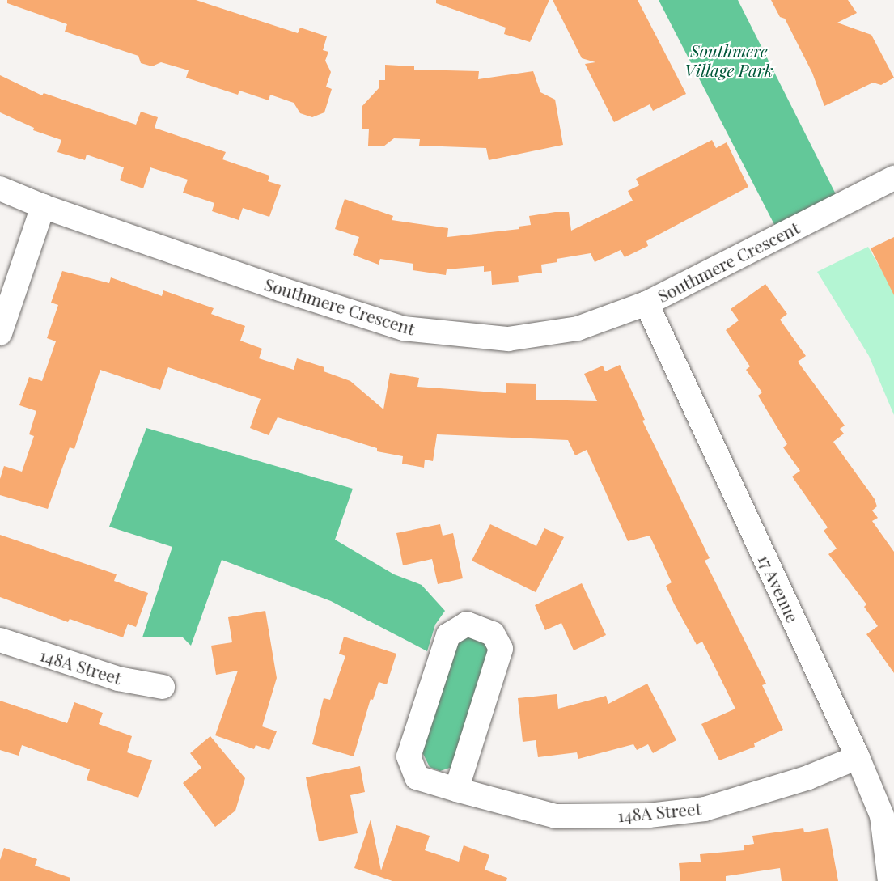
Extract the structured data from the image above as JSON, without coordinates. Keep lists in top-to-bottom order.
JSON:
{
  "streets": {
    "street": ["Southmere Crescent", "17 Avenue", "148A Street"]
  },
  "crossings": [
    ["Southmere Crescent", "17 Avenue"],
    ["17 Avenue", "148A Street"]
  ],
  "parks": ["Southmere Village Park"]
}
